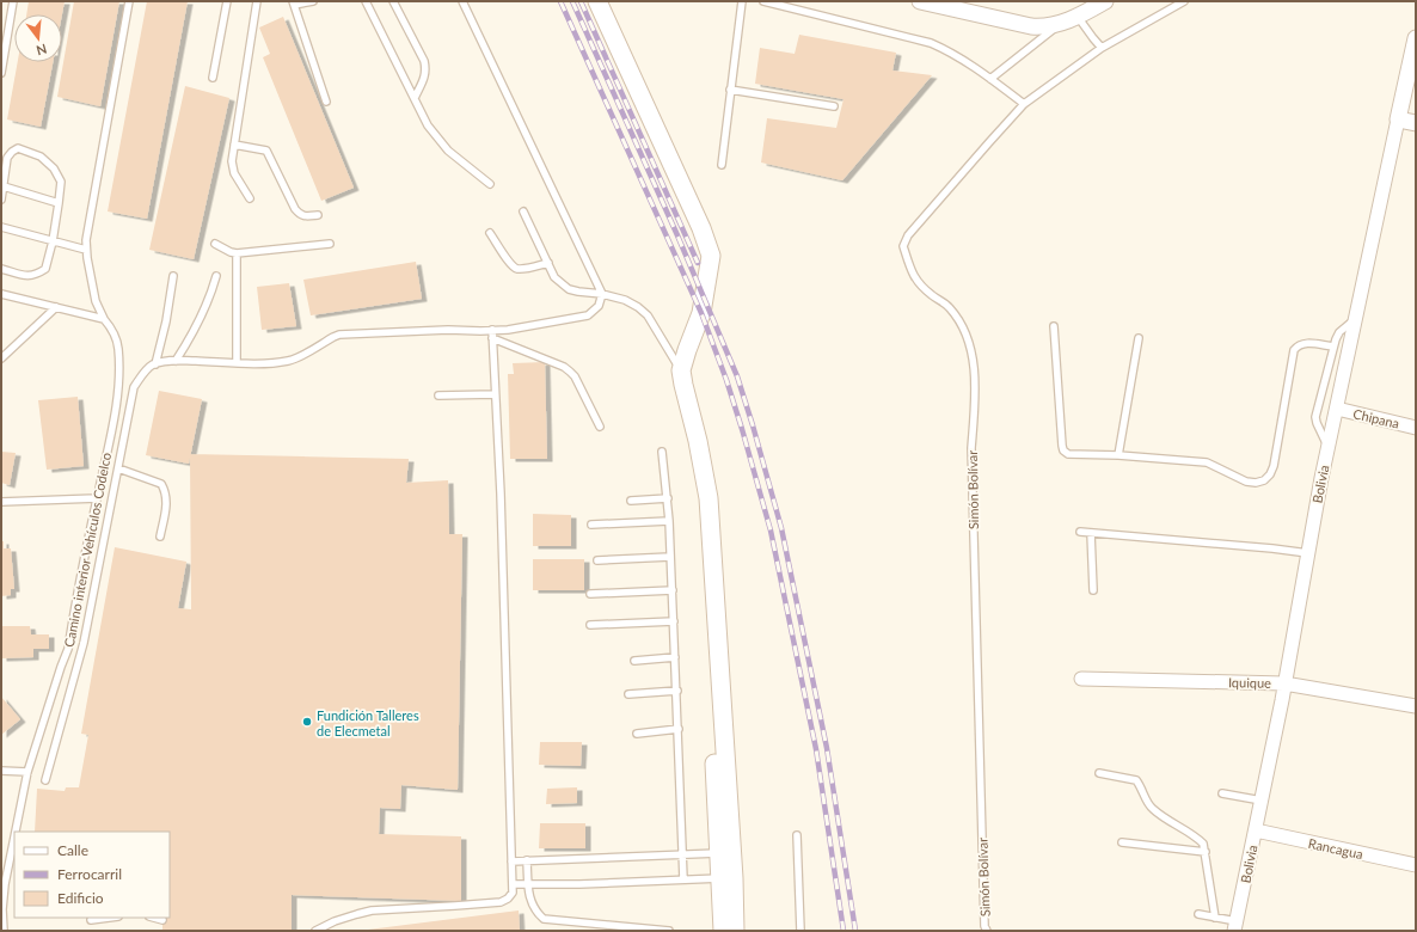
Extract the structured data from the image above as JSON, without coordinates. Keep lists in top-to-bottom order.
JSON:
{
  "streets": {
    "street": [
      "Chipana",
      "Bolivia",
      "Iquique",
      "Rancagua"
    ],
    "lane": ["Simón Bolívar", "Camino interior Vehículos Codelco"]
  },
  "crossings": [
    ["Chipana", "Bolivia"],
    ["Bolivia", "Iquique"],
    ["Bolivia", "Rancagua"]
  ],
  "places": ["Fundición Talleres de Elecmetal"],
  "legend": ["Calle", "Ferrocarril", "Edificio"],
  "north": "bottom"
}
